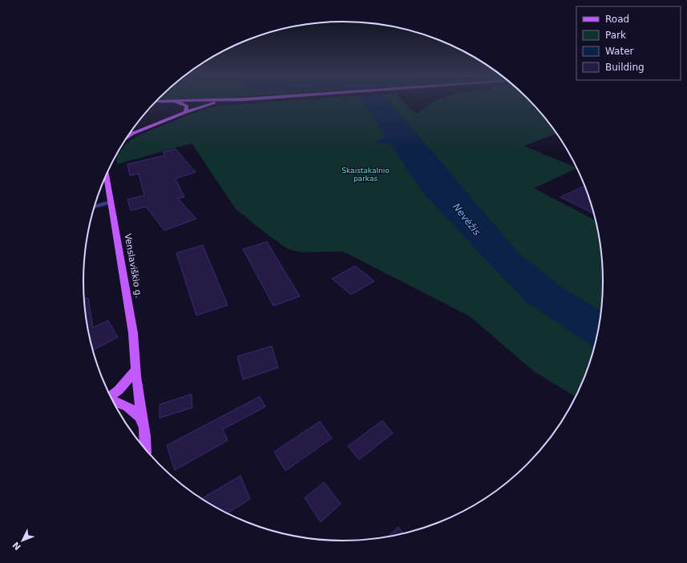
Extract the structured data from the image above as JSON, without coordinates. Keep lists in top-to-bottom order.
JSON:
{
  "streets": {
    "main road": ["Venslaviškio g."]
  },
  "water": ["Nevėžis"],
  "parks": ["Skaistakalnio parkas"],
  "legend": [
    "Road",
    "Park",
    "Water",
    "Building"
  ],
  "north": "bottom left"
}
